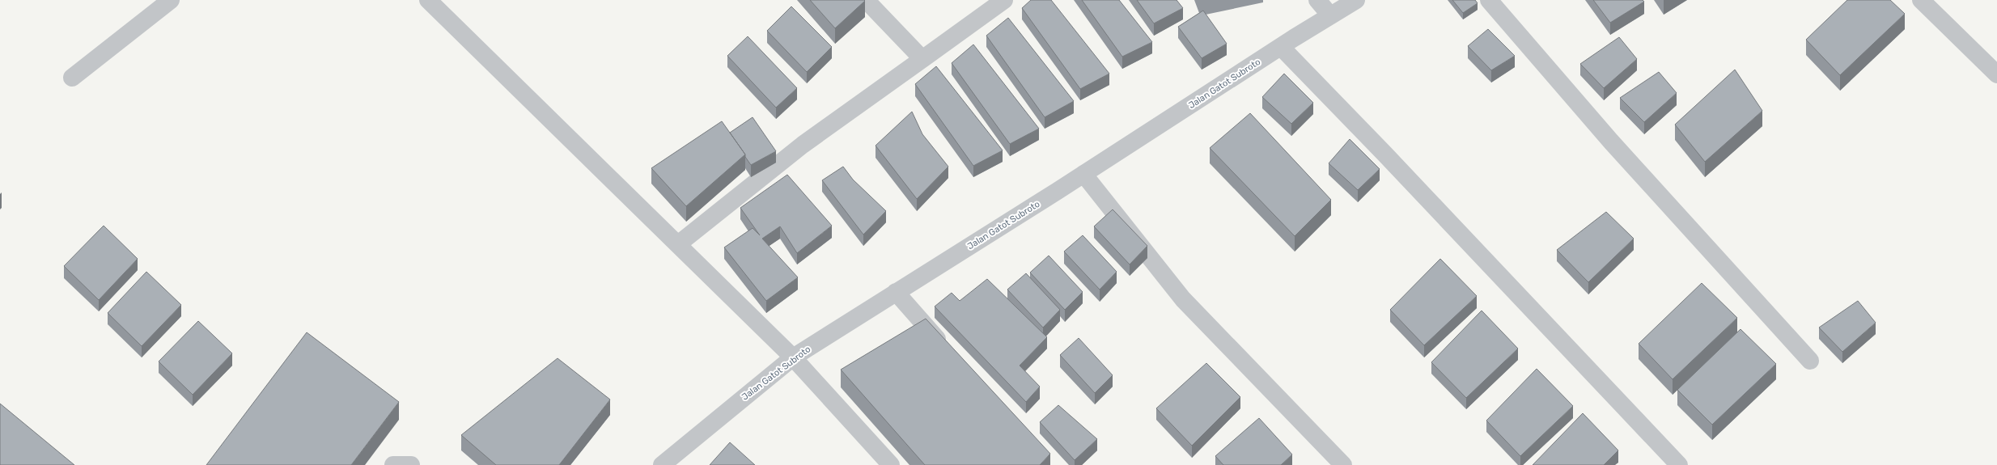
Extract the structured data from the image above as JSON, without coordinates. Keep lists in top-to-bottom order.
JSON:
{
  "streets": {
    "street": ["Jalan Gatot Subroto"]
  }
}
